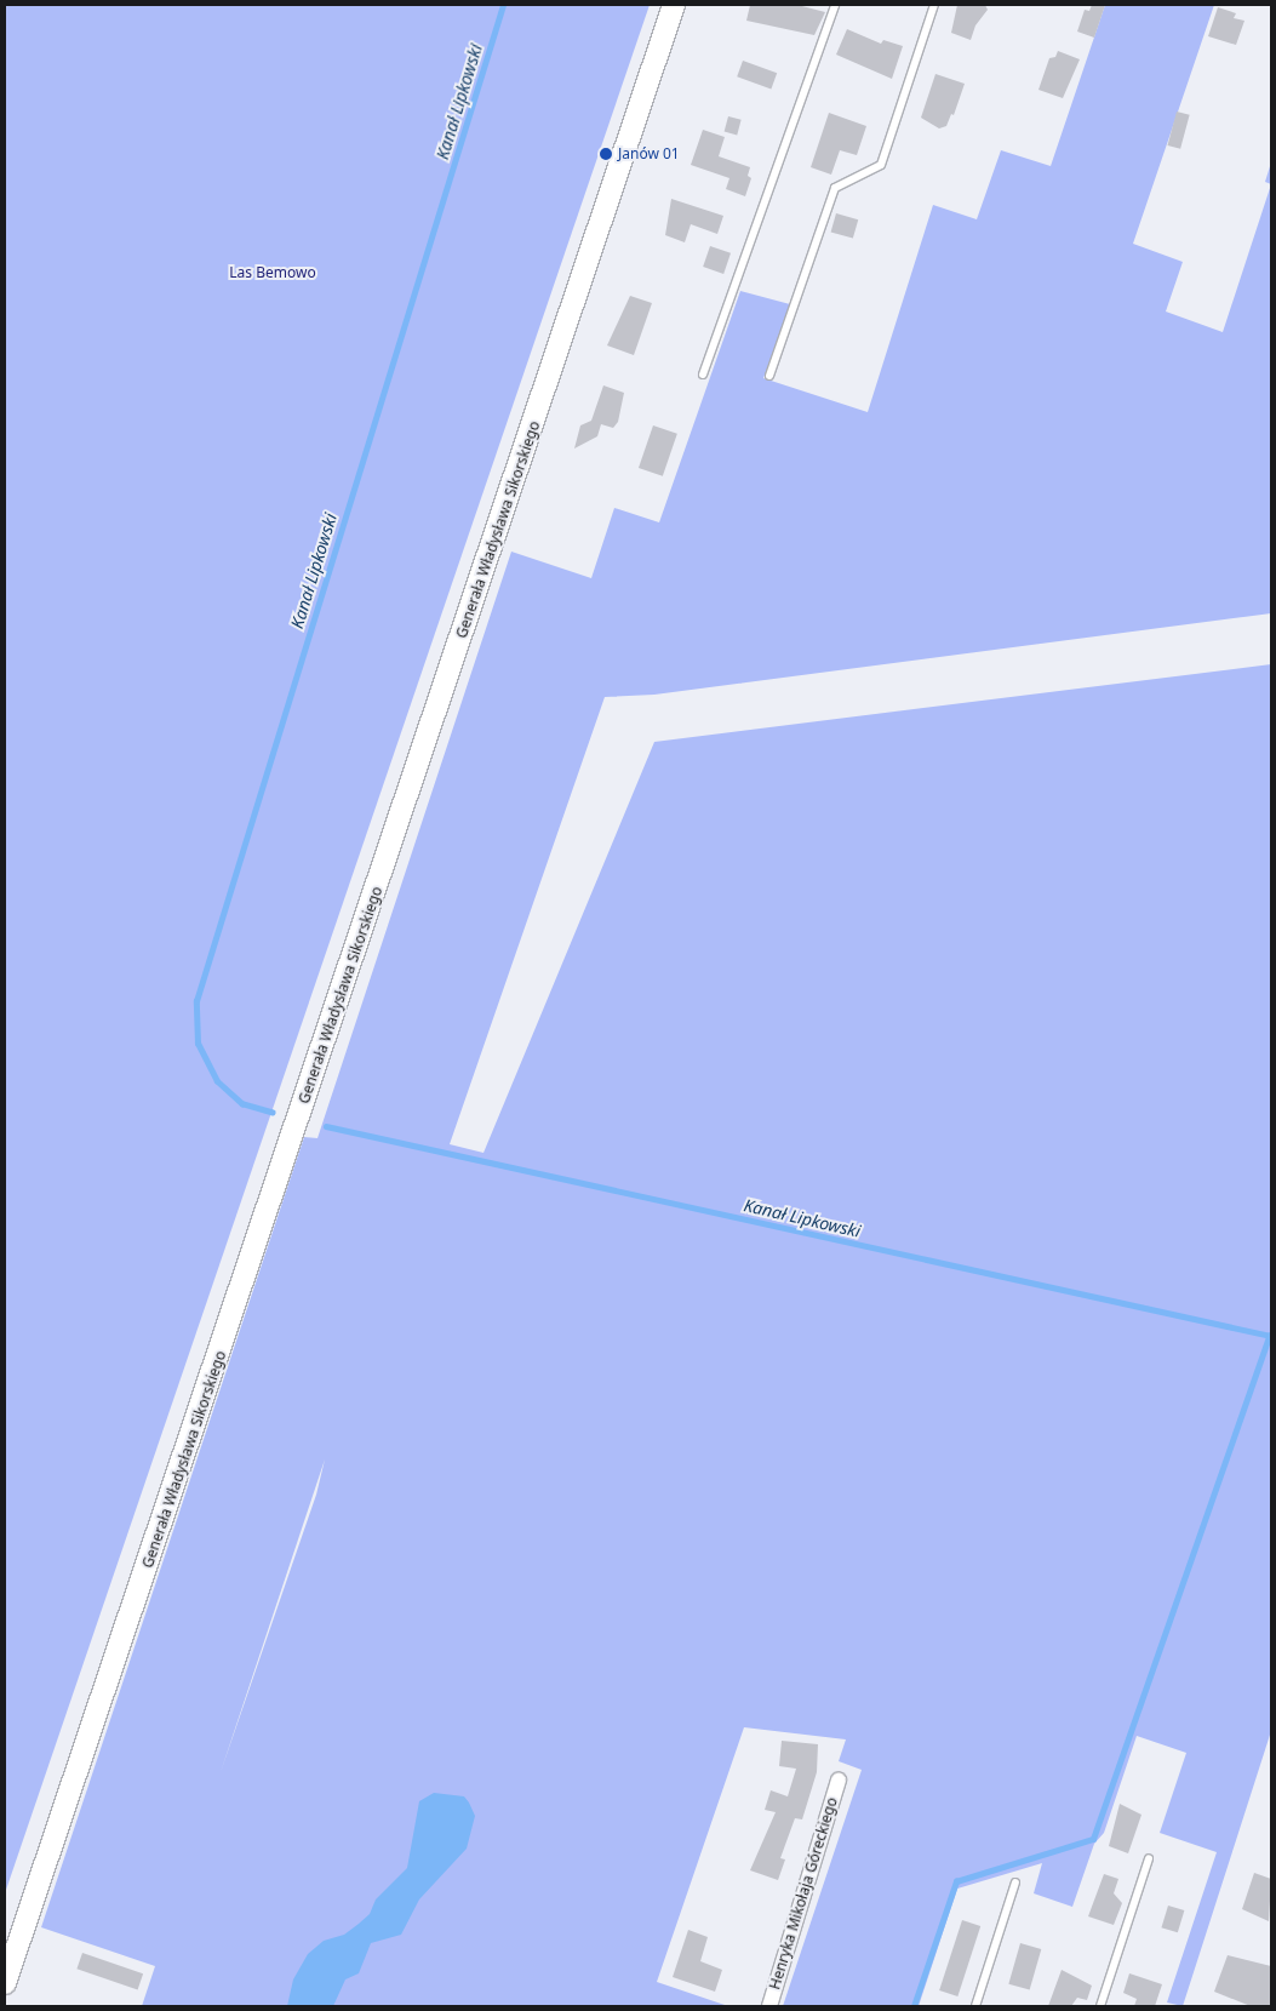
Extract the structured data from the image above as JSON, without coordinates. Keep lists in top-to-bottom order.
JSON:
{
  "streets": {
    "main road": ["Generała Władysława Sikorskiego"],
    "street": ["Henryka Mikołaja Góreckiego"]
  },
  "water": ["Kanał Lipkowski"],
  "parks": ["Las Bemowo"],
  "places": ["Janów 01"]
}
